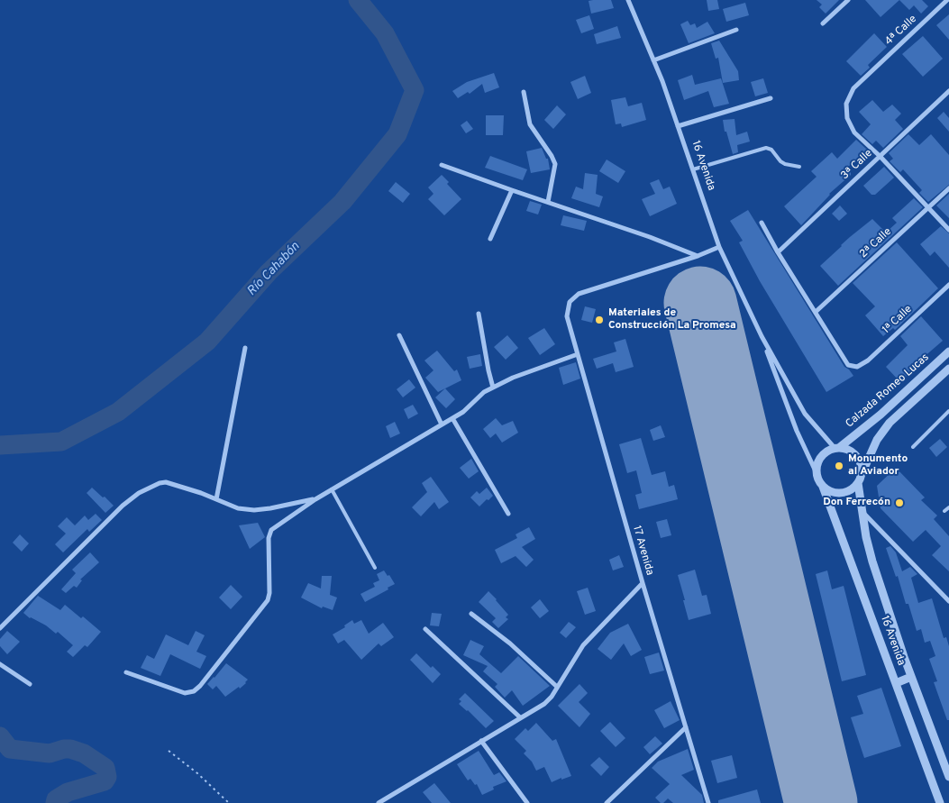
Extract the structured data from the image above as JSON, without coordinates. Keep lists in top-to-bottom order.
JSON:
{
  "streets": {
    "street": [
      "4ª Calle",
      "3ª Calle",
      "16 Avenida",
      "2ª Calle",
      "1ª Calle",
      "Calzada Romeo Lucas",
      "17 Avenida"
    ]
  },
  "crossings": [
    ["4ª Calle", "3ª Calle"],
    ["4ª Calle", "2ª Calle"],
    ["16 Avenida", "Calzada Romeo Lucas"],
    ["2ª Calle", "1ª Calle"]
  ],
  "water": ["Río Cahabón"],
  "places": ["Materiales de Construcción La Promesa", "Monumento al Aviador", "Don Ferrecón"]
}
